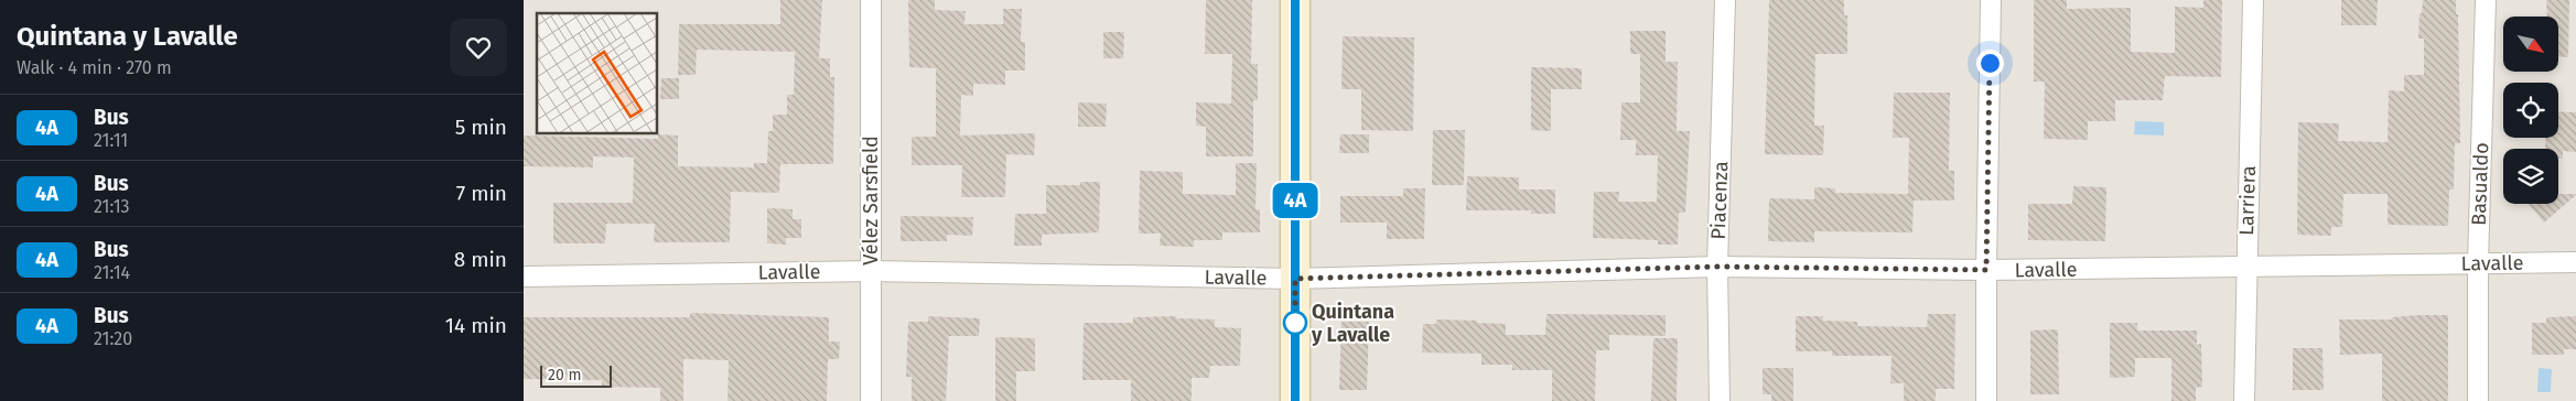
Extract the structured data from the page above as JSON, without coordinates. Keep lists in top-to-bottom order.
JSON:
{
  "streets": {
    "street": [
      "Basualdo",
      "Vélez Sarsfield",
      "Piacenza",
      "Larriera",
      "Lavalle"
    ]
  },
  "crossings": [
    ["Basualdo", "Lavalle"],
    ["Vélez Sarsfield", "Lavalle"],
    ["Piacenza", "Lavalle"],
    ["Larriera", "Lavalle"]
  ],
  "places": ["Quintana y Lavalle"],
  "lines": ["bus line 4A"],
  "scale_bar": "20 m",
  "north": "bottom right",
  "page": {
    "heading": ["Quintana y Lavalle", "Walk · 4 min · 270 m"],
    "on_map": "4A",
    "list": [
      {
        "mark": "4A",
        "name": "Bus",
        "note": "21:11",
        "value": "5 min"
      },
      {
        "mark": "4A",
        "name": "Bus",
        "note": "21:13",
        "value": "7 min"
      },
      {
        "mark": "4A",
        "name": "Bus",
        "note": "21:14",
        "value": "8 min"
      },
      {
        "mark": "4A",
        "name": "Bus",
        "note": "21:20",
        "value": "14 min"
      }
    ],
    "scale": "20 m"
  }
}
